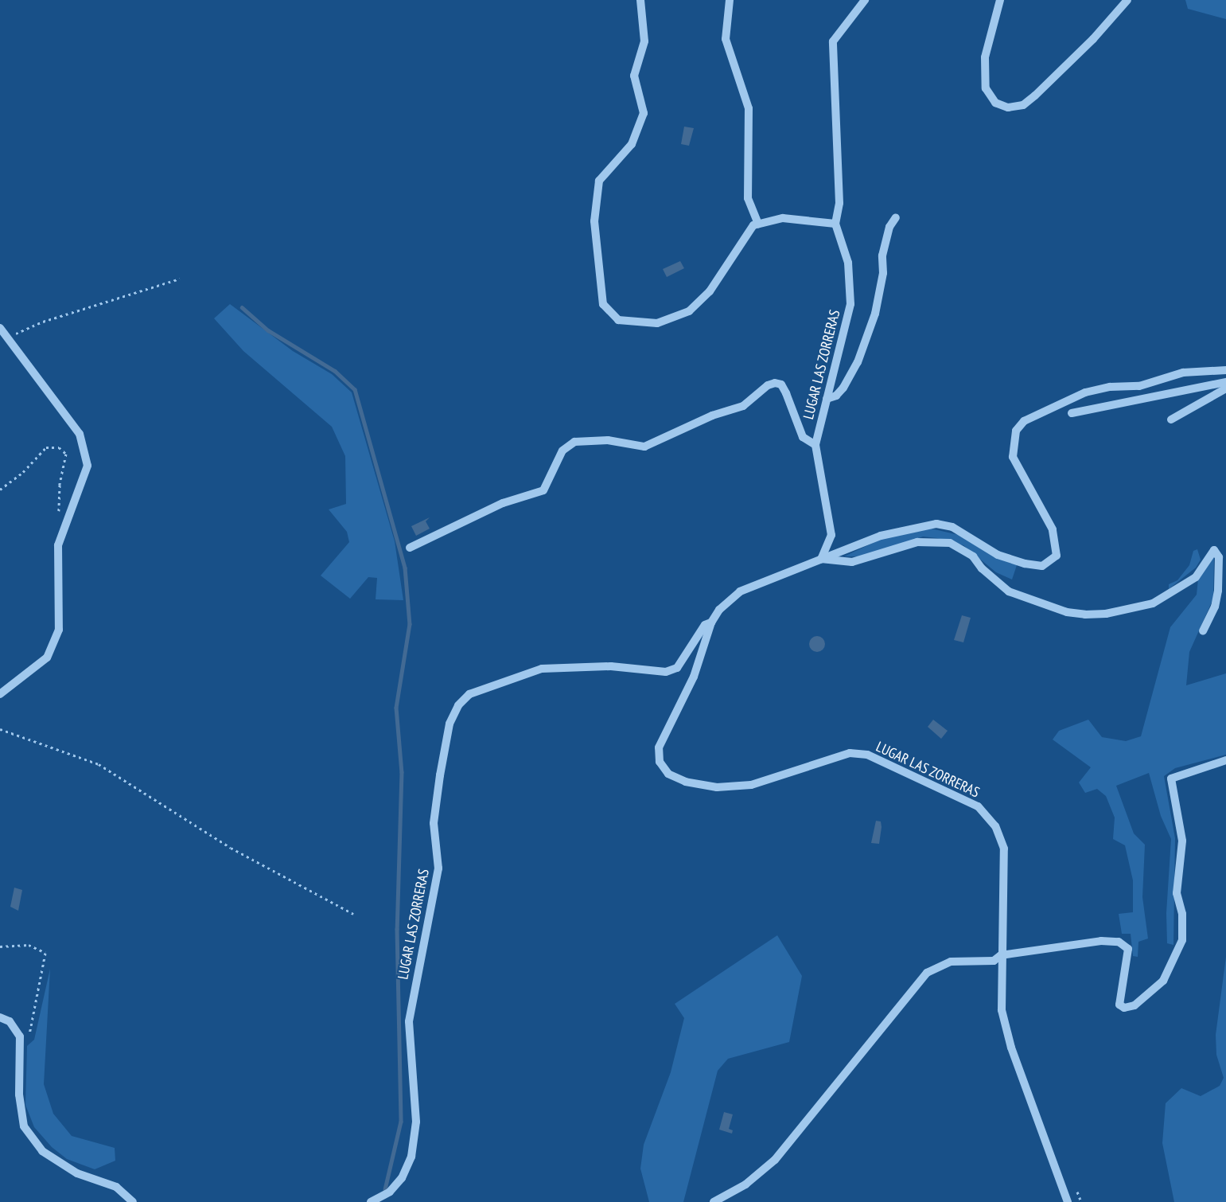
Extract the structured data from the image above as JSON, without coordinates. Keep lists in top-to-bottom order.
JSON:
{
  "streets": {
    "street": ["LUGAR LAS ZORRERAS"]
  }
}
